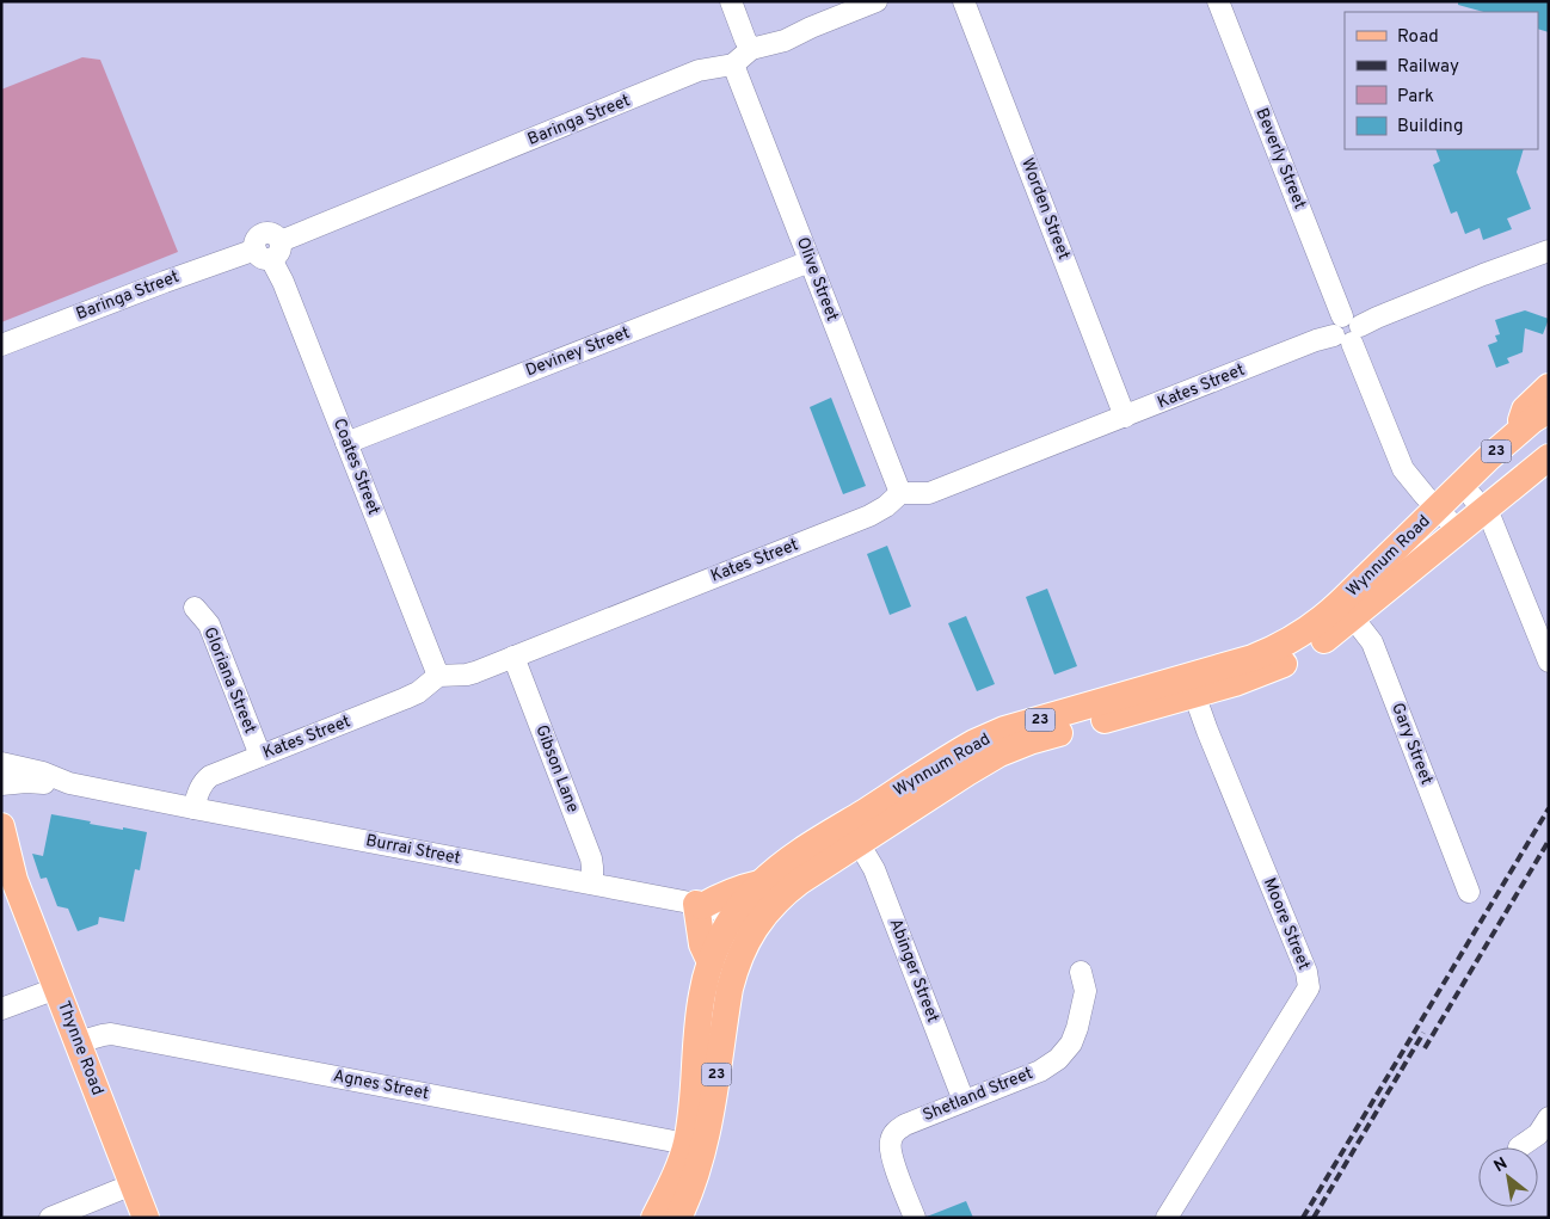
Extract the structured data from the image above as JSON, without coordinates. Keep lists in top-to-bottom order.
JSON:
{
  "streets": {
    "main road": ["23", "Wynnum Road", "Thynne Road"],
    "street": [
      "Baringa Street",
      "Beverly Street",
      "Worden Street",
      "Olive Street",
      "Deviney Street",
      "Kates Street",
      "Coates Street",
      "Gloriana Street",
      "Gary Street",
      "Gibson Lane",
      "Burrai Street",
      "Moore Street",
      "Abinger Street",
      "Agnes Street",
      "Shetland Street"
    ]
  },
  "crossings": [
    ["Baringa Street", "Olive Street"],
    ["Baringa Street", "Coates Street"],
    ["Beverly Street", "Kates Street"],
    ["Beverly Street", "Wynnum Road"],
    ["Worden Street", "Kates Street"],
    ["Olive Street", "Deviney Street"],
    ["Olive Street", "Kates Street"],
    ["Deviney Street", "Coates Street"],
    ["Kates Street", "Coates Street"],
    ["Kates Street", "Gloriana Street"],
    ["Kates Street", "Gibson Lane"],
    ["Kates Street", "Burrai Street"],
    ["Wynnum Road", "Gary Street"],
    ["Wynnum Road", "Burrai Street"],
    ["Wynnum Road", "Moore Street"],
    ["Wynnum Road", "Abinger Street"],
    ["Wynnum Road", "Agnes Street"],
    ["Gibson Lane", "Burrai Street"],
    ["Abinger Street", "Shetland Street"],
    ["Thynne Road", "Agnes Street"]
  ],
  "legend": [
    "Road",
    "Railway",
    "Park",
    "Building"
  ],
  "north": "top left"
}
